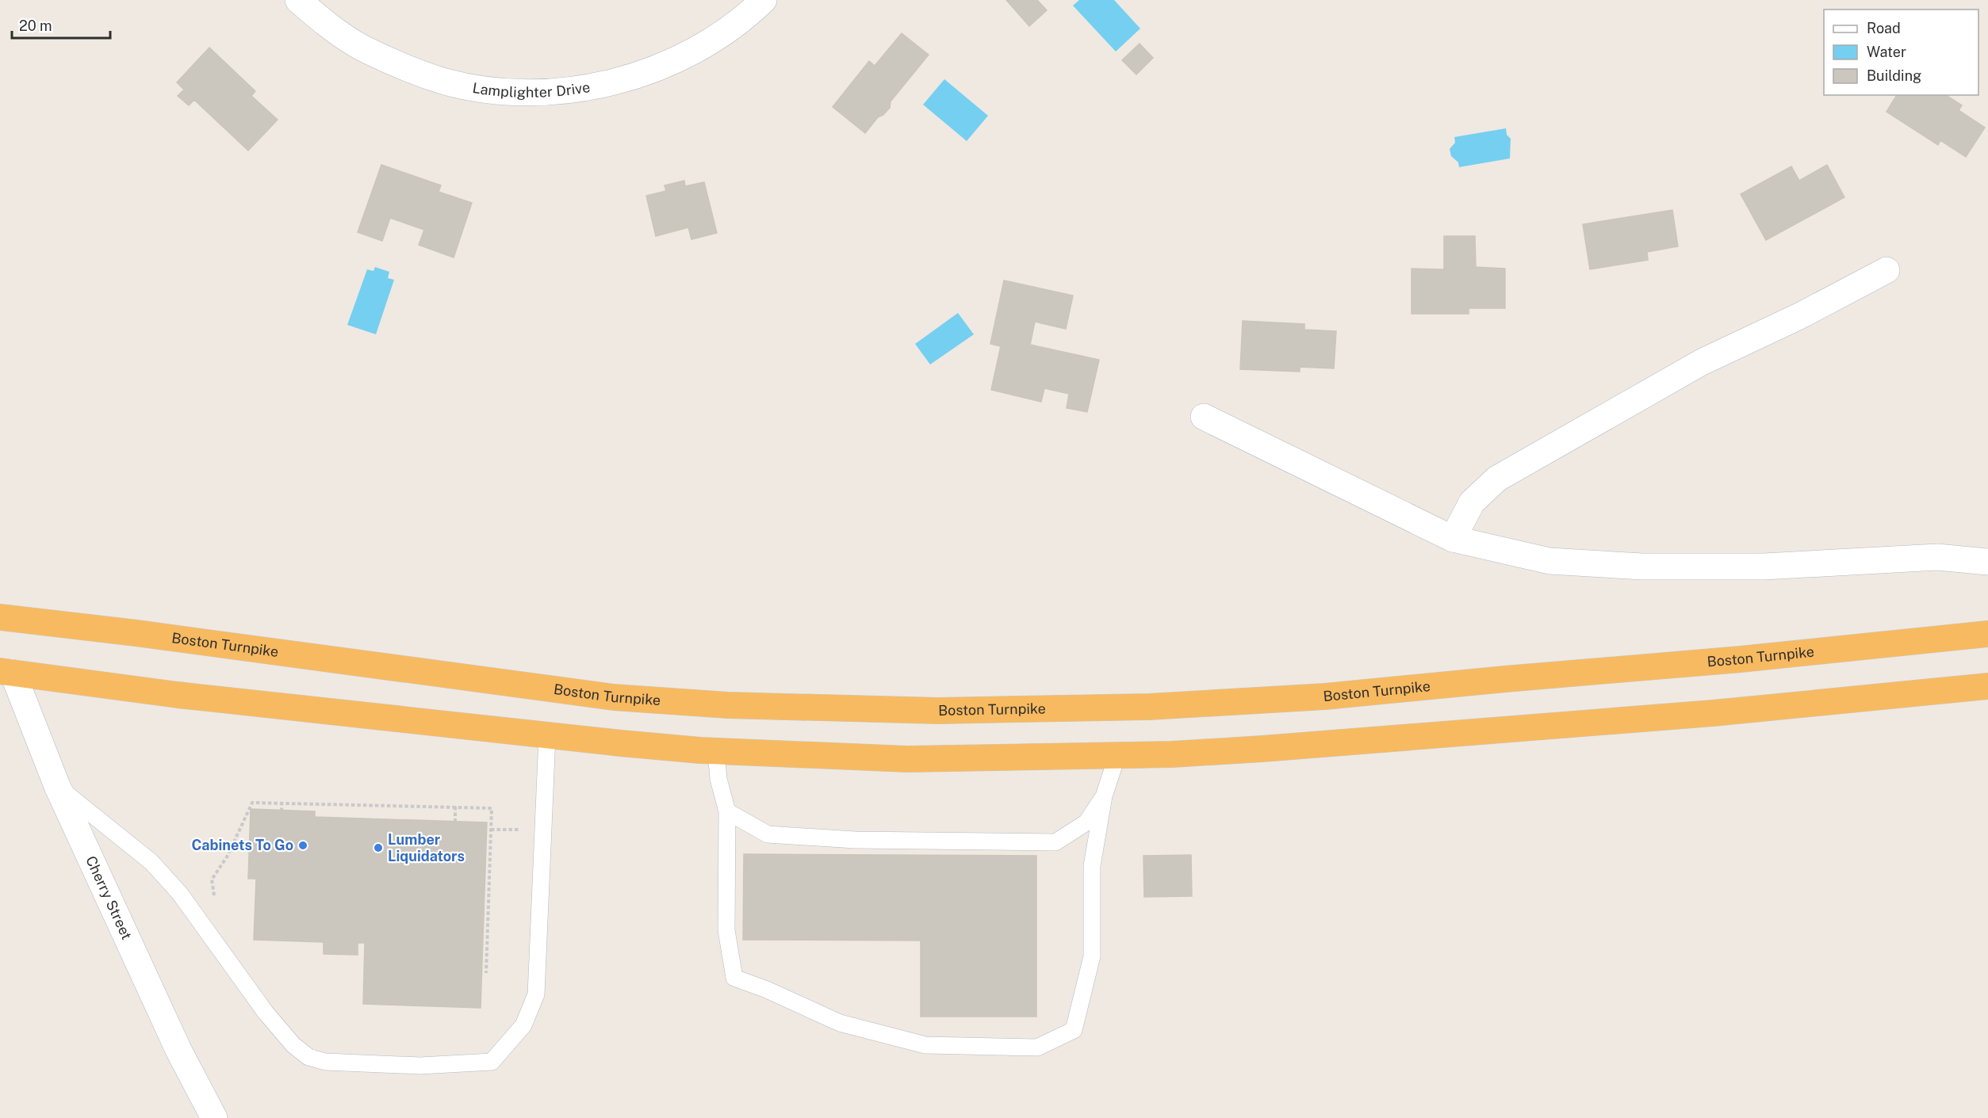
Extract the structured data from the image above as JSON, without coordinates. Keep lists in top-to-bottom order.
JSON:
{
  "streets": {
    "highway": ["Boston Turnpike"],
    "street": ["Lamplighter Drive", "Cherry Street"]
  },
  "places": ["Cabinets To Go", "Lumber Liquidators"],
  "legend": ["Road", "Water", "Building"],
  "scale_bar": "20 m"
}
